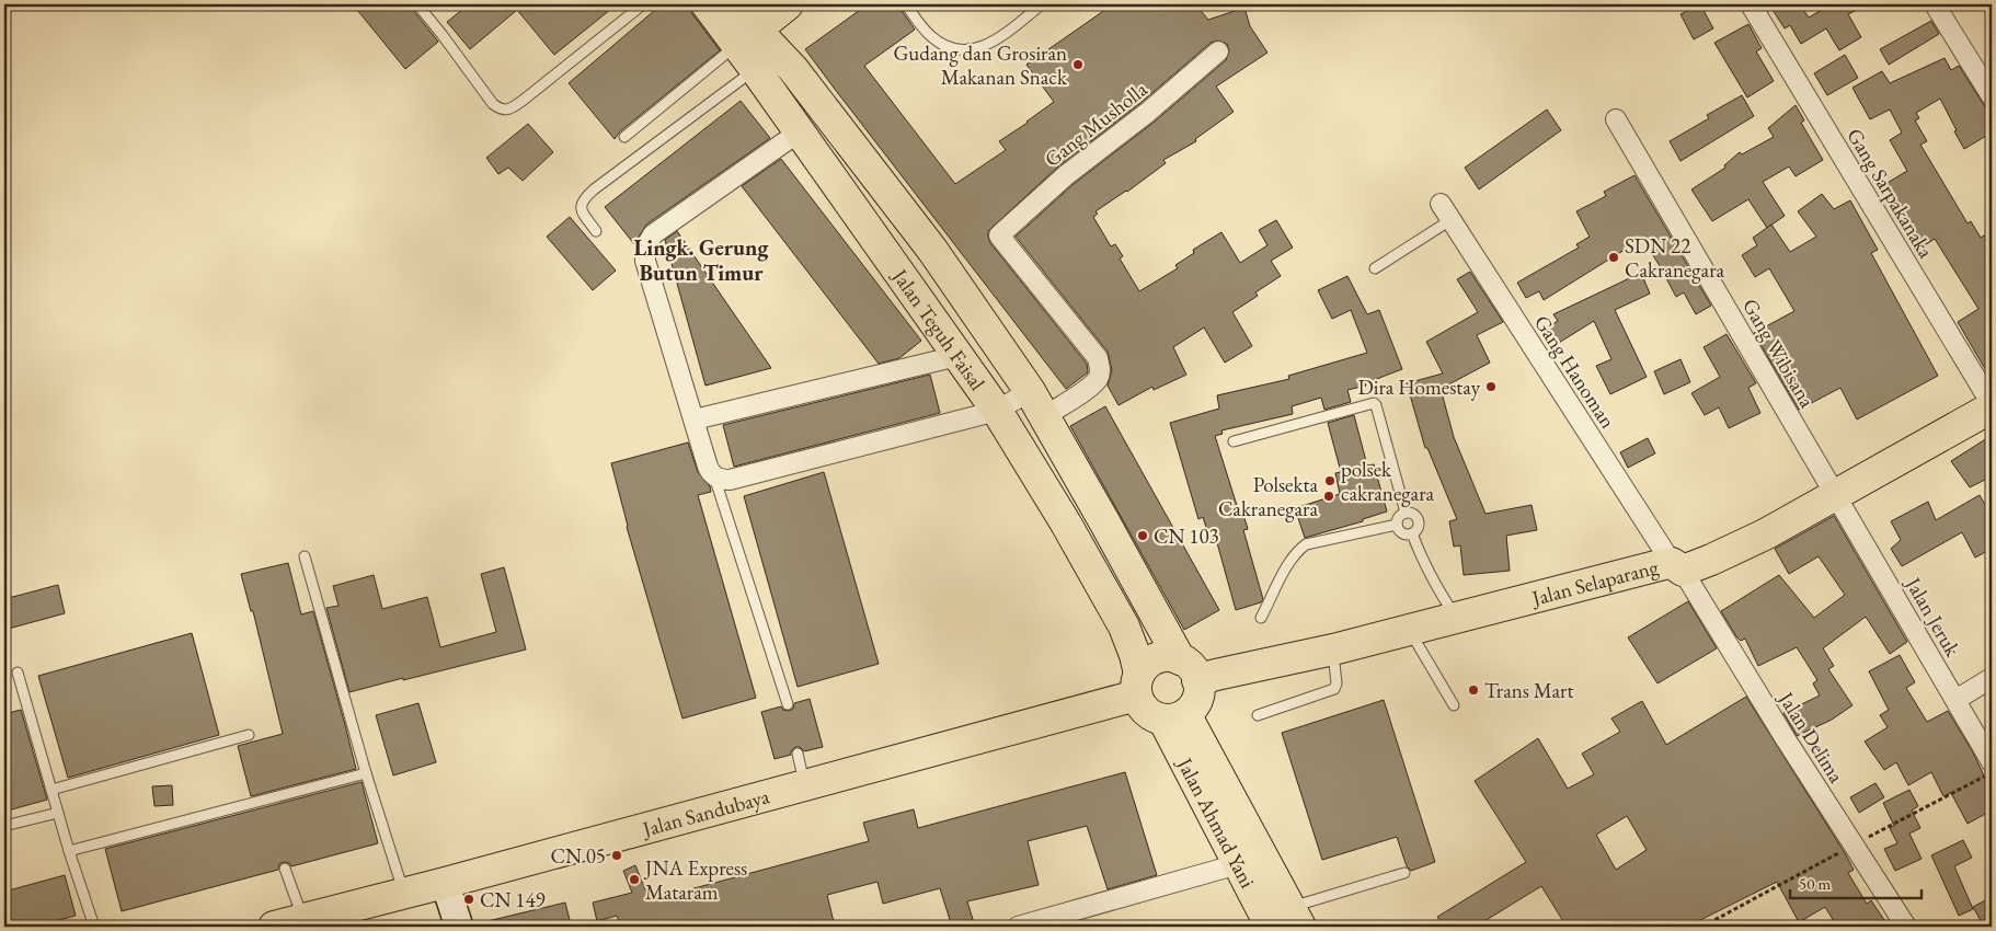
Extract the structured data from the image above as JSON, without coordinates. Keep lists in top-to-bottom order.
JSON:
{
  "streets": {
    "main road": [
      "Jalan Teguh Faisal",
      "Jalan Selaparang",
      "Jalan Sandubaya",
      "Jalan Ahmad Yani"
    ],
    "street": [
      "Gang Musholla",
      "Gang Sarpakanaka",
      "Gang Wibisana",
      "Gang Hanoman",
      "Jalan Jeruk",
      "Jalan Delima"
    ]
  },
  "crossings": [
    ["Gang Musholla", "Jalan Teguh Faisal"],
    ["Gang Sarpakanaka", "Jalan Selaparang"],
    ["Jalan Teguh Faisal", "Jalan Selaparang"],
    ["Jalan Teguh Faisal", "Jalan Sandubaya"],
    ["Jalan Teguh Faisal", "Jalan Ahmad Yani"],
    ["Gang Wibisana", "Jalan Selaparang"],
    ["Gang Wibisana", "Jalan Jeruk"],
    ["Gang Hanoman", "Jalan Selaparang"],
    ["Gang Hanoman", "Jalan Delima"],
    ["Jalan Selaparang", "Jalan Jeruk"],
    ["Jalan Selaparang", "Jalan Delima"],
    ["Jalan Selaparang", "Jalan Sandubaya"],
    ["Jalan Selaparang", "Jalan Ahmad Yani"],
    ["Jalan Sandubaya", "Jalan Ahmad Yani"]
  ],
  "districts": ["Lingk. Gerung Butun Timur"],
  "places": [
    "Gudang dan Grosiran Makanan Snack",
    "SDN 22 Cakranegara",
    "Dira Homestay",
    "polsek cakranegara",
    "Polsekta Cakranegara",
    "CN 103",
    "Trans Mart",
    "CN 05",
    "JNA Express Mataram",
    "CN 149"
  ],
  "scale_bar": "50 m"
}
